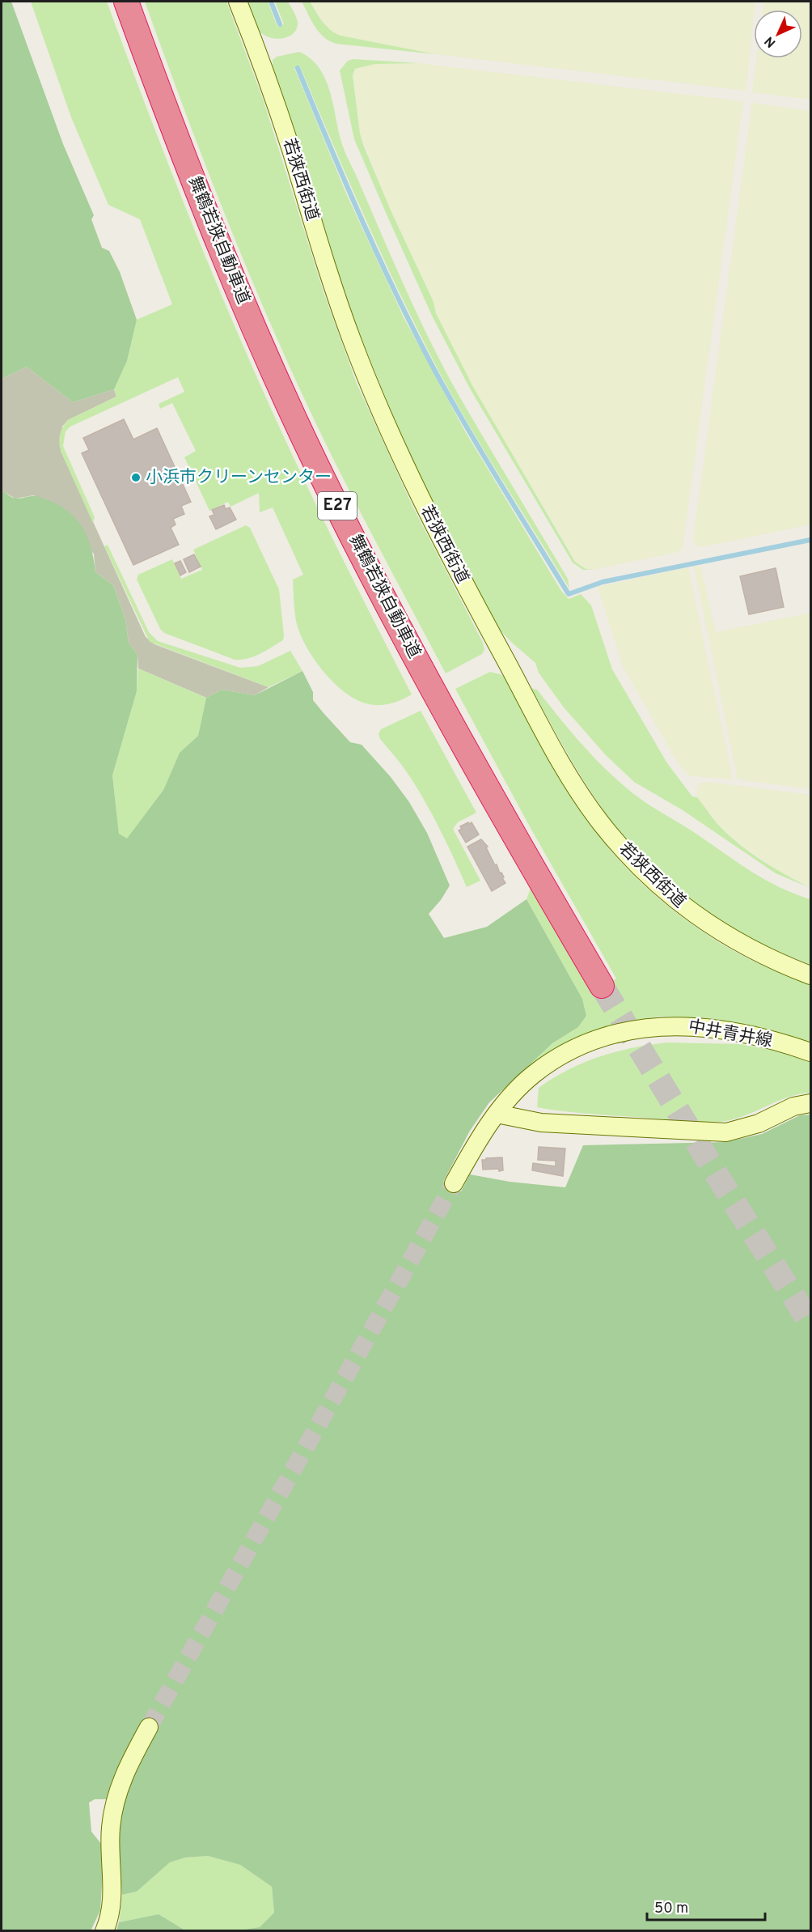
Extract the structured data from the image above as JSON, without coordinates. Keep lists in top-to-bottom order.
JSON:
{
  "streets": {
    "highway": ["舞鶴若狭自動車道", "E27"],
    "street": ["若狭西街道", "中井青井線"]
  },
  "places": ["小浜市クリーンセンター"],
  "scale_bar": "50 m",
  "north": "bottom left"
}
